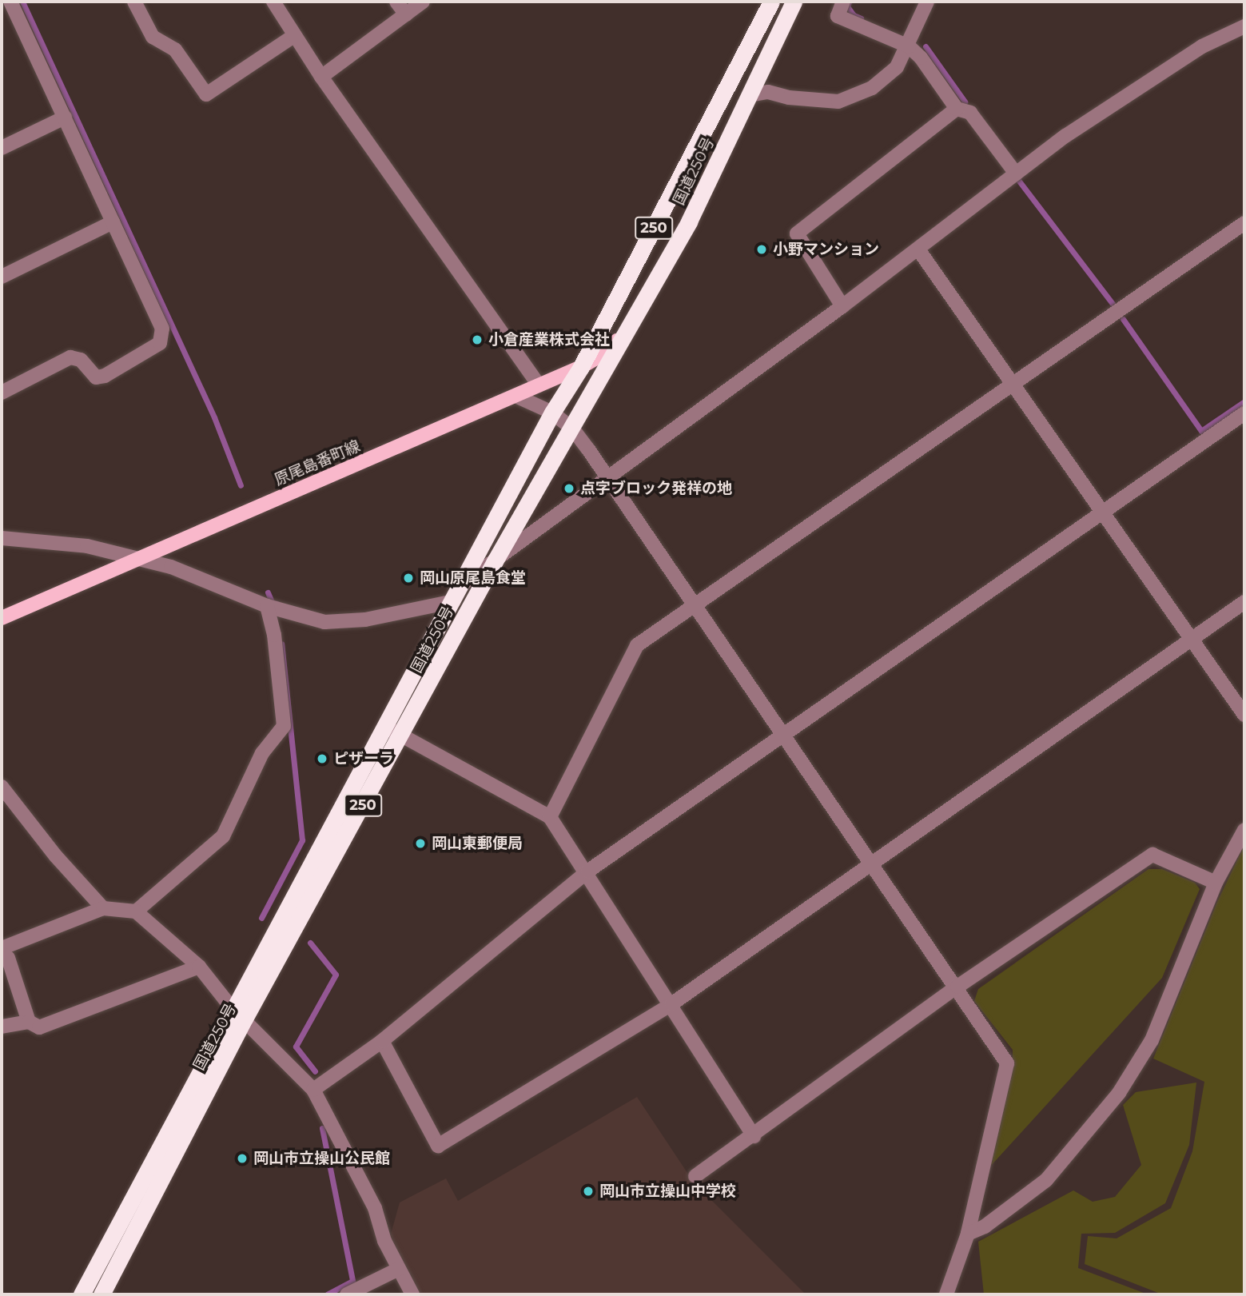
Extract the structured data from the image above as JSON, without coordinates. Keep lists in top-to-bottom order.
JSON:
{
  "streets": {
    "highway": ["国道250号", "250"],
    "main road": ["原尾島番町線"]
  },
  "crossings": [
    ["国道250号", "原尾島番町線"]
  ],
  "places": [
    "小野マンション",
    "小倉産業株式会社",
    "点字ブロック発祥の地",
    "岡山原尾島食堂",
    "ピザーラ",
    "岡山東郵便局",
    "岡山市立操山公民館",
    "岡山市立操山中学校"
  ]
}
